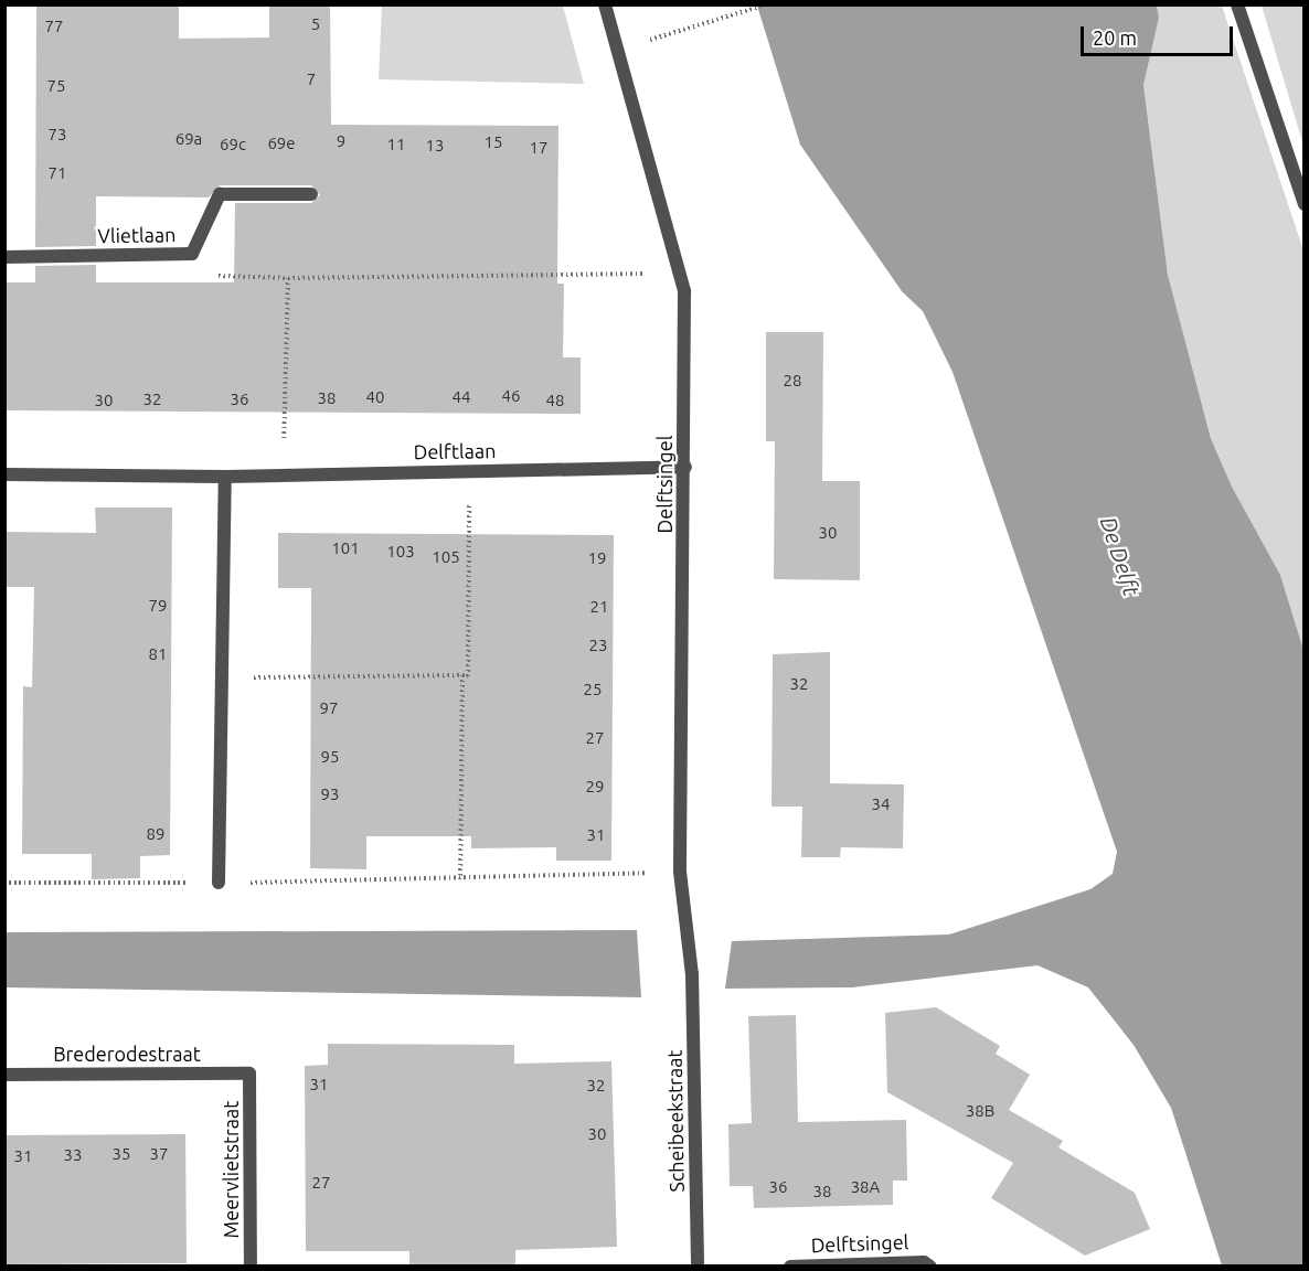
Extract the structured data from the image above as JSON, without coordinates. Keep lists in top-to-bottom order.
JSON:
{
  "streets": {
    "street": [
      "Vlietlaan",
      "Delftlaan",
      "Delftsingel",
      "Brederodestraat",
      "Scheibeekstraat",
      "Meervlietstraat"
    ]
  },
  "crossings": [
    ["Delftlaan", "Delftsingel"],
    ["Delftsingel", "Scheibeekstraat"],
    ["Brederodestraat", "Meervlietstraat"]
  ],
  "water": ["De Delft"],
  "house_numbers": [
    "5",
    "77",
    "7",
    "75",
    "73",
    "69a",
    "9",
    "15",
    "69e",
    "69c",
    "11",
    "13",
    "17",
    "71",
    "28",
    "46",
    "40",
    "44",
    "38",
    "32",
    "36",
    "30",
    "48",
    "30",
    "101",
    "103",
    "105",
    "19",
    "79",
    "21",
    "23",
    "81",
    "32",
    "25",
    "97",
    "27",
    "95",
    "29",
    "93",
    "34",
    "89",
    "31",
    "31",
    "32",
    "38B",
    "30",
    "35",
    "37",
    "33",
    "31",
    "27",
    "36",
    "38A",
    "38"
  ],
  "scale_bar": "20 m"
}
